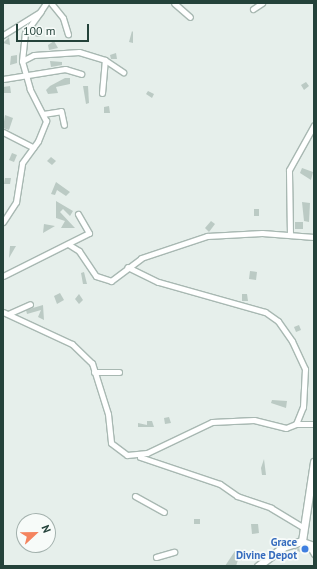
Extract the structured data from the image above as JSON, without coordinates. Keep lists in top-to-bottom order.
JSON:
{
  "places": ["Grace Divine Depot"],
  "scale_bar": "100 m",
  "north": "right"
}
